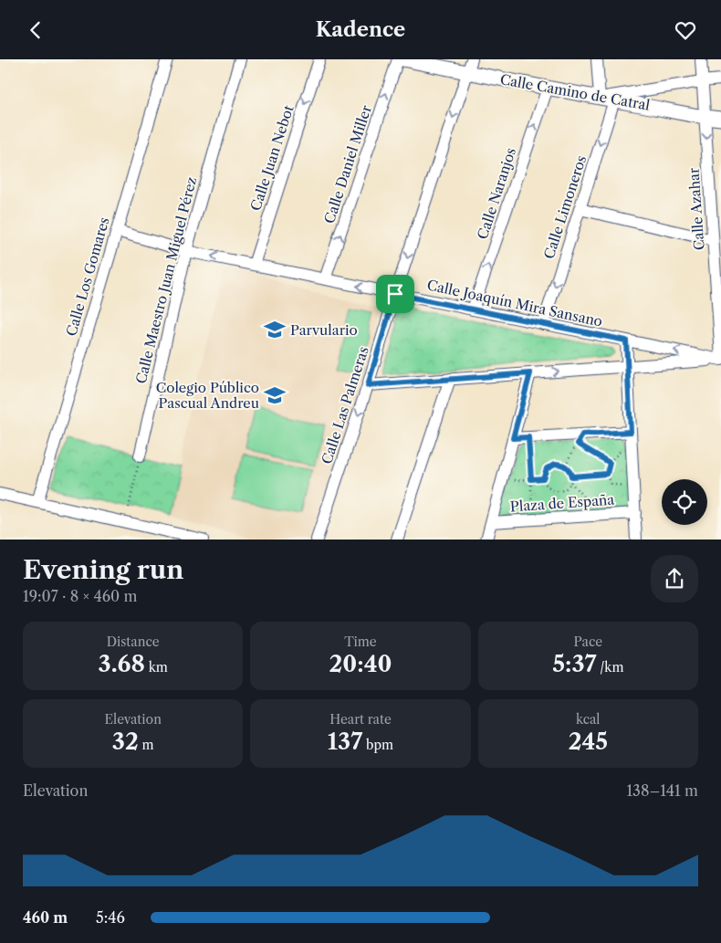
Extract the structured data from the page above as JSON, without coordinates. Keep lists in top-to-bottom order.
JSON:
{
  "streets": {
    "street": [
      "Calle Camino de Catral",
      "Calle Juan Nebot",
      "Calle Daniel Miller",
      "Calle Naranjos",
      "Calle Limoneros",
      "Calle Azahar",
      "Calle Los Gomares",
      "Calle Maestro Juan Miguel Pérez",
      "Calle Joaquín Mira Sansano",
      "Calle Las Palmeras",
      "Plaza de España"
    ]
  },
  "crossings": [
    ["Calle Camino de Catral", "Calle Naranjos"],
    ["Calle Camino de Catral", "Calle Limoneros"],
    ["Calle Camino de Catral", "Calle Azahar"],
    ["Calle Camino de Catral", "Calle Las Palmeras"],
    ["Calle Juan Nebot", "Calle Joaquín Mira Sansano"],
    ["Calle Daniel Miller", "Calle Joaquín Mira Sansano"],
    ["Calle Naranjos", "Calle Joaquín Mira Sansano"],
    ["Calle Limoneros", "Calle Joaquín Mira Sansano"],
    ["Calle Azahar", "Calle Joaquín Mira Sansano"],
    ["Calle Los Gomares", "Calle Joaquín Mira Sansano"],
    ["Calle Maestro Juan Miguel Pérez", "Calle Joaquín Mira Sansano"],
    ["Calle Joaquín Mira Sansano", "Calle Las Palmeras"]
  ],
  "one_way": [
    "Calle Juan Nebot",
    "Calle Daniel Miller",
    "Calle Naranjos",
    "Calle Limoneros",
    "Calle Azahar"
  ],
  "places": {
    "school or university": ["Parvulario", "Colegio Público Pascual Andreu"]
  },
  "page": {
    "header": "Kadence",
    "heading": ["Evening run", "19:07 · 8 × 460 m"],
    "stats": [
      ["Distance", "3.68 km"],
      ["Time", "20:40"],
      ["Pace", "5:37 /km"],
      ["Elevation", "32 m"],
      ["Heart rate", "137 bpm"],
      ["kcal", "245"]
    ],
    "chart": ["Elevation", "138–141 m"],
    "list": [
      {
        "name": "460 m",
        "note": "5:46"
      }
    ]
  }
}
